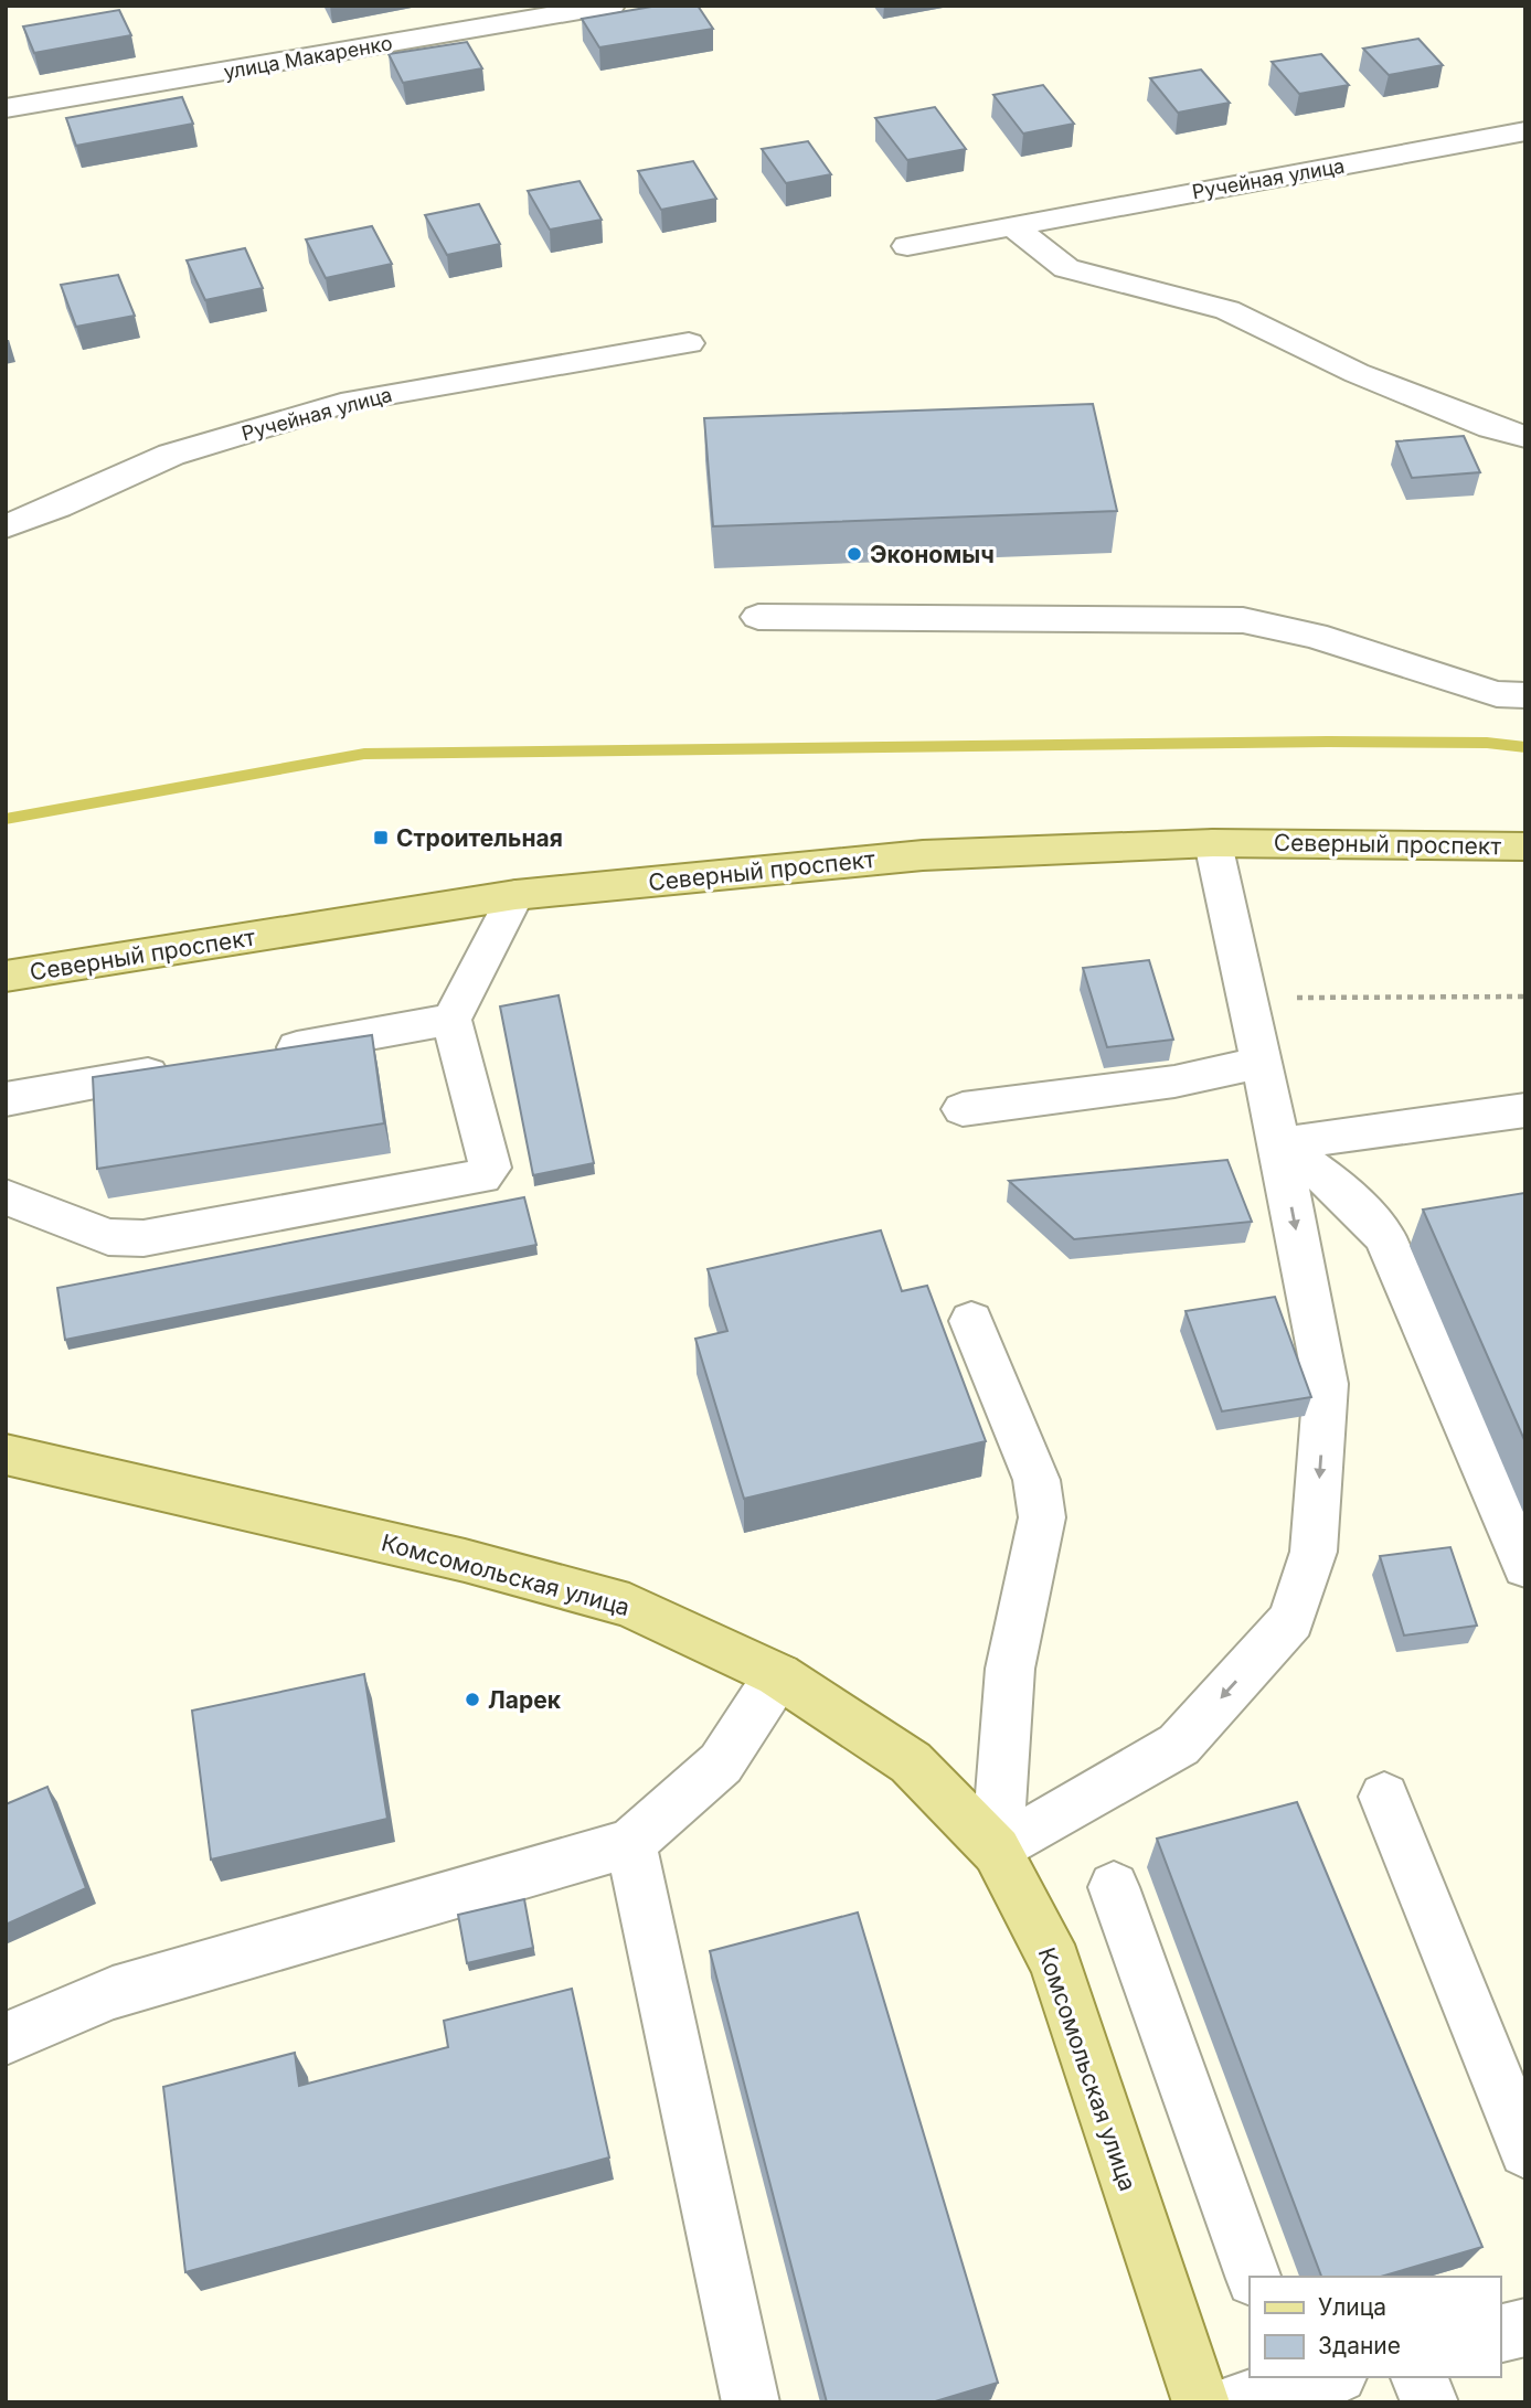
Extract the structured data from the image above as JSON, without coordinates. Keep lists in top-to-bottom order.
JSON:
{
  "streets": {
    "main road": ["Северный проспект", "Комсомольская улица"],
    "street": ["улица Макаренко", "Ручейная улица"]
  },
  "places": {
    "other": ["Экономыч", "Ларек"],
    "transit": ["Строительная"]
  },
  "legend": ["Улица", "Здание"]
}
